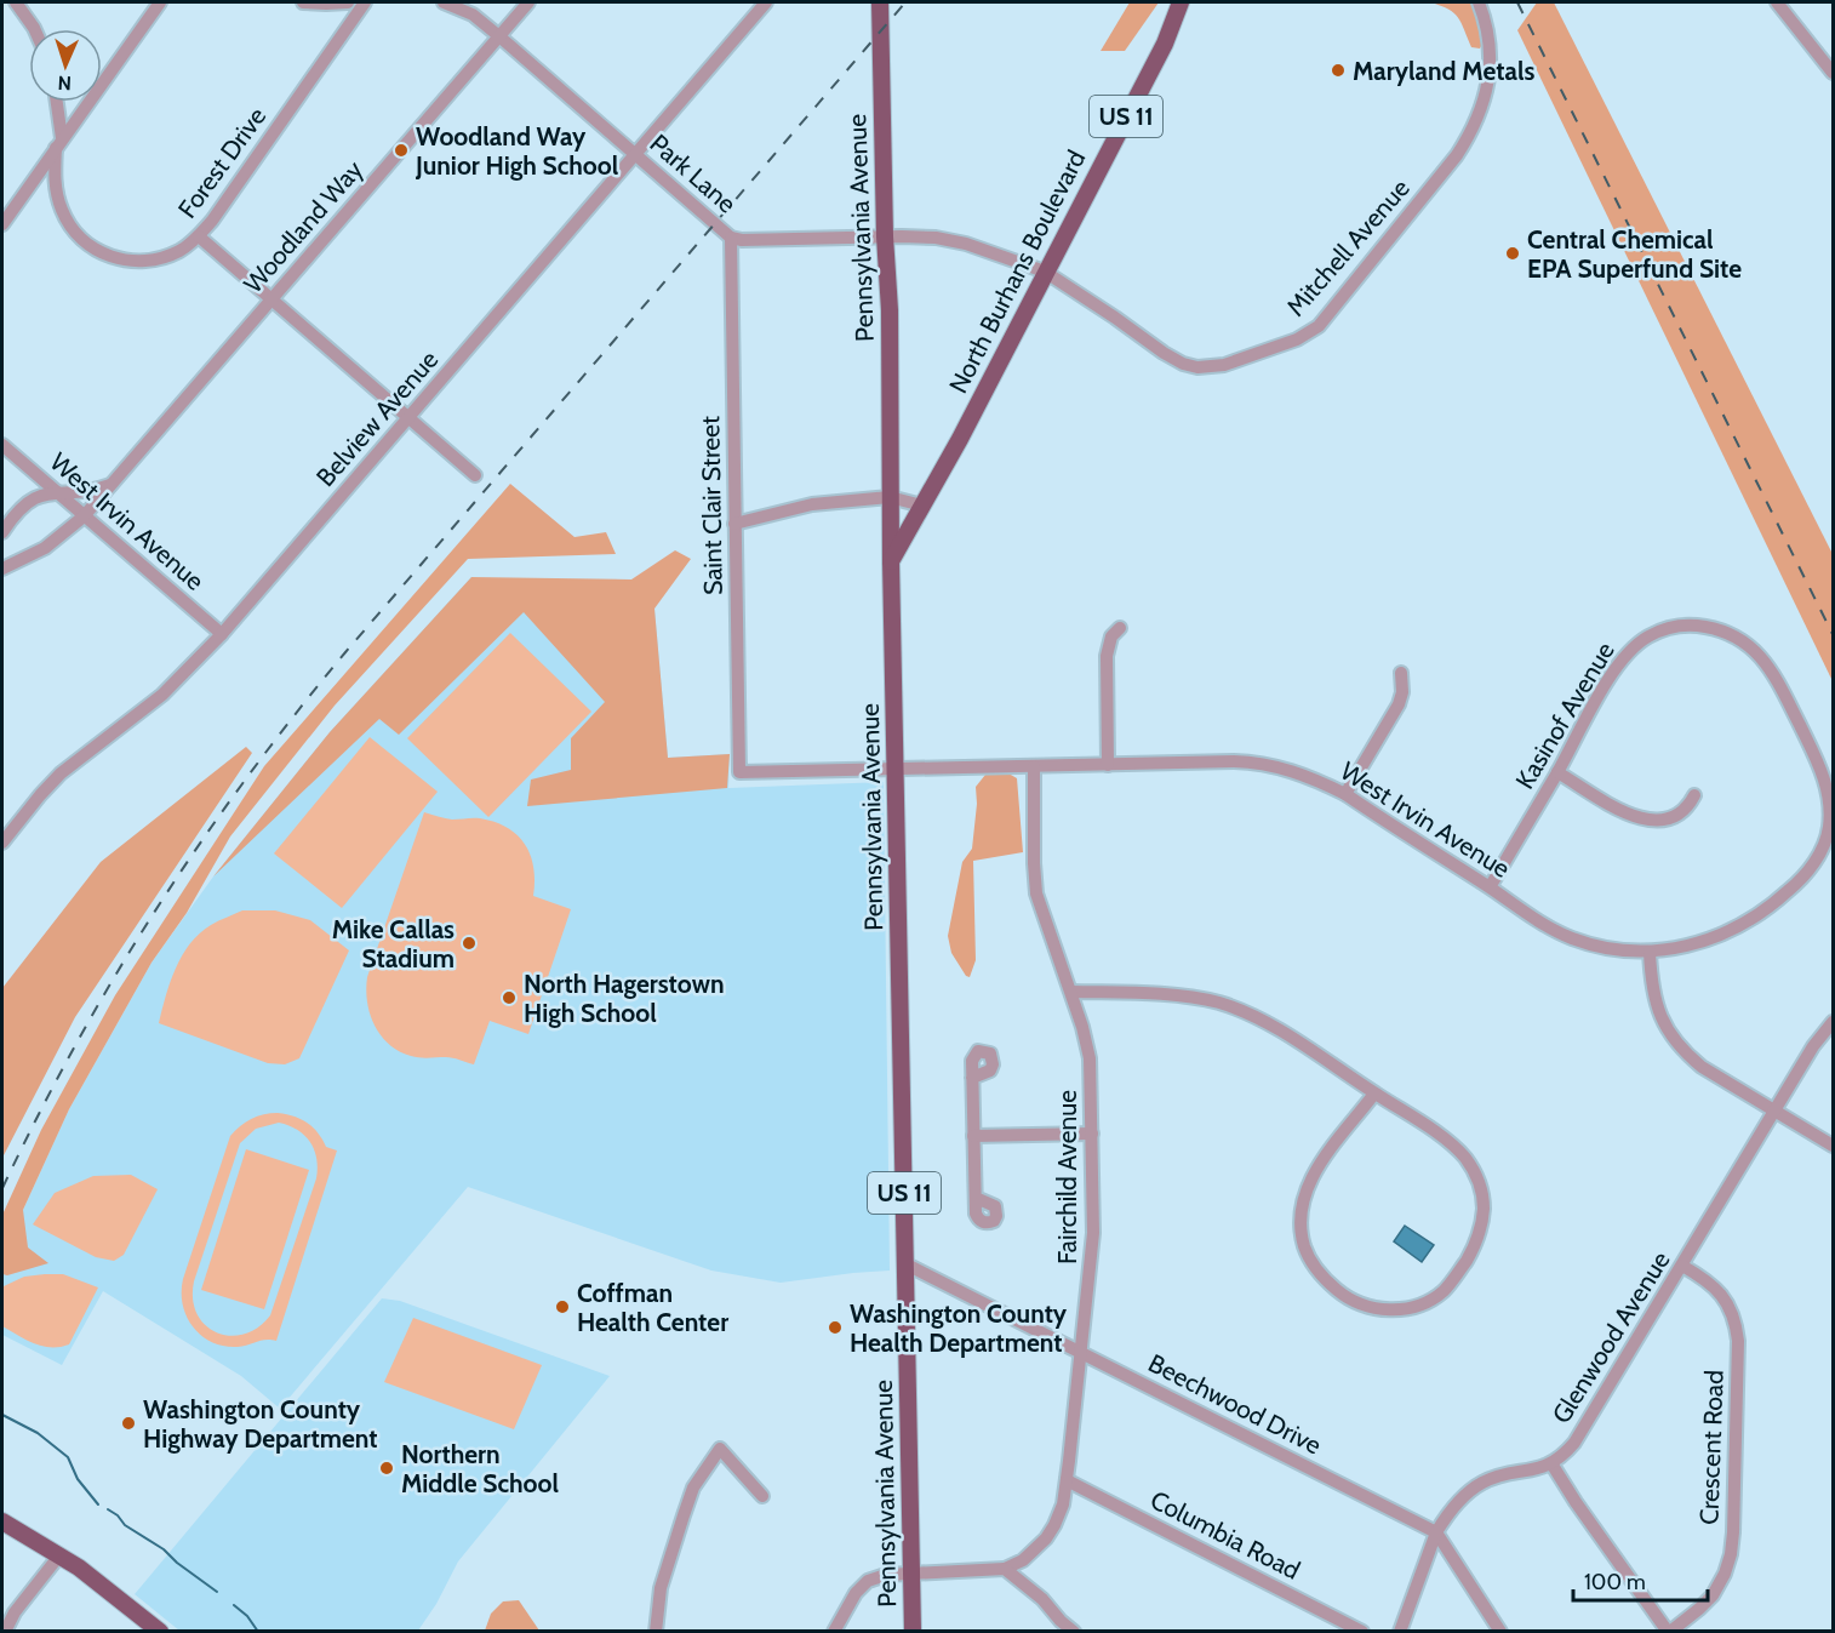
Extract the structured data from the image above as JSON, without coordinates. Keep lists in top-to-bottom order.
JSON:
{
  "streets": {
    "main road": ["US 11", "Pennsylvania Avenue", "North Burhans Boulevard"],
    "street": [
      "Forest Drive",
      "Park Lane",
      "Woodland Way",
      "Mitchell Avenue",
      "Belview Avenue",
      "Saint Clair Street",
      "West Irvin Avenue",
      "Kasinof Avenue",
      "Fairchild Avenue",
      "Glenwood Avenue",
      "Beechwood Drive",
      "Crescent Road",
      "Columbia Road"
    ]
  },
  "crossings": [
    ["Park Lane", "Woodland Way"],
    ["Park Lane", "Pennsylvania Avenue"],
    ["Park Lane", "Mitchell Avenue"],
    ["Park Lane", "North Burhans Boulevard"],
    ["Park Lane", "Belview Avenue"],
    ["Park Lane", "Saint Clair Street"],
    ["Woodland Way", "West Irvin Avenue"],
    ["Pennsylvania Avenue", "North Burhans Boulevard"],
    ["Pennsylvania Avenue", "West Irvin Avenue"],
    ["Pennsylvania Avenue", "Beechwood Drive"],
    ["Mitchell Avenue", "North Burhans Boulevard"],
    ["Belview Avenue", "West Irvin Avenue"],
    ["Saint Clair Street", "West Irvin Avenue"],
    ["West Irvin Avenue", "Kasinof Avenue"],
    ["West Irvin Avenue", "Fairchild Avenue"],
    ["Fairchild Avenue", "Beechwood Drive"],
    ["Fairchild Avenue", "Columbia Road"],
    ["Glenwood Avenue", "Beechwood Drive"],
    ["Glenwood Avenue", "Crescent Road"]
  ],
  "places": [
    "Maryland Metals",
    "Woodland Way Junior High School",
    "Central Chemical EPA Superfund Site",
    "Mike Callas Stadium",
    "North Hagerstown High School",
    "Coffman Health Center",
    "Washington County Health Department",
    "Washington County Highway Department",
    "Northern Middle School"
  ],
  "scale_bar": "100 m",
  "north": "bottom"
}
